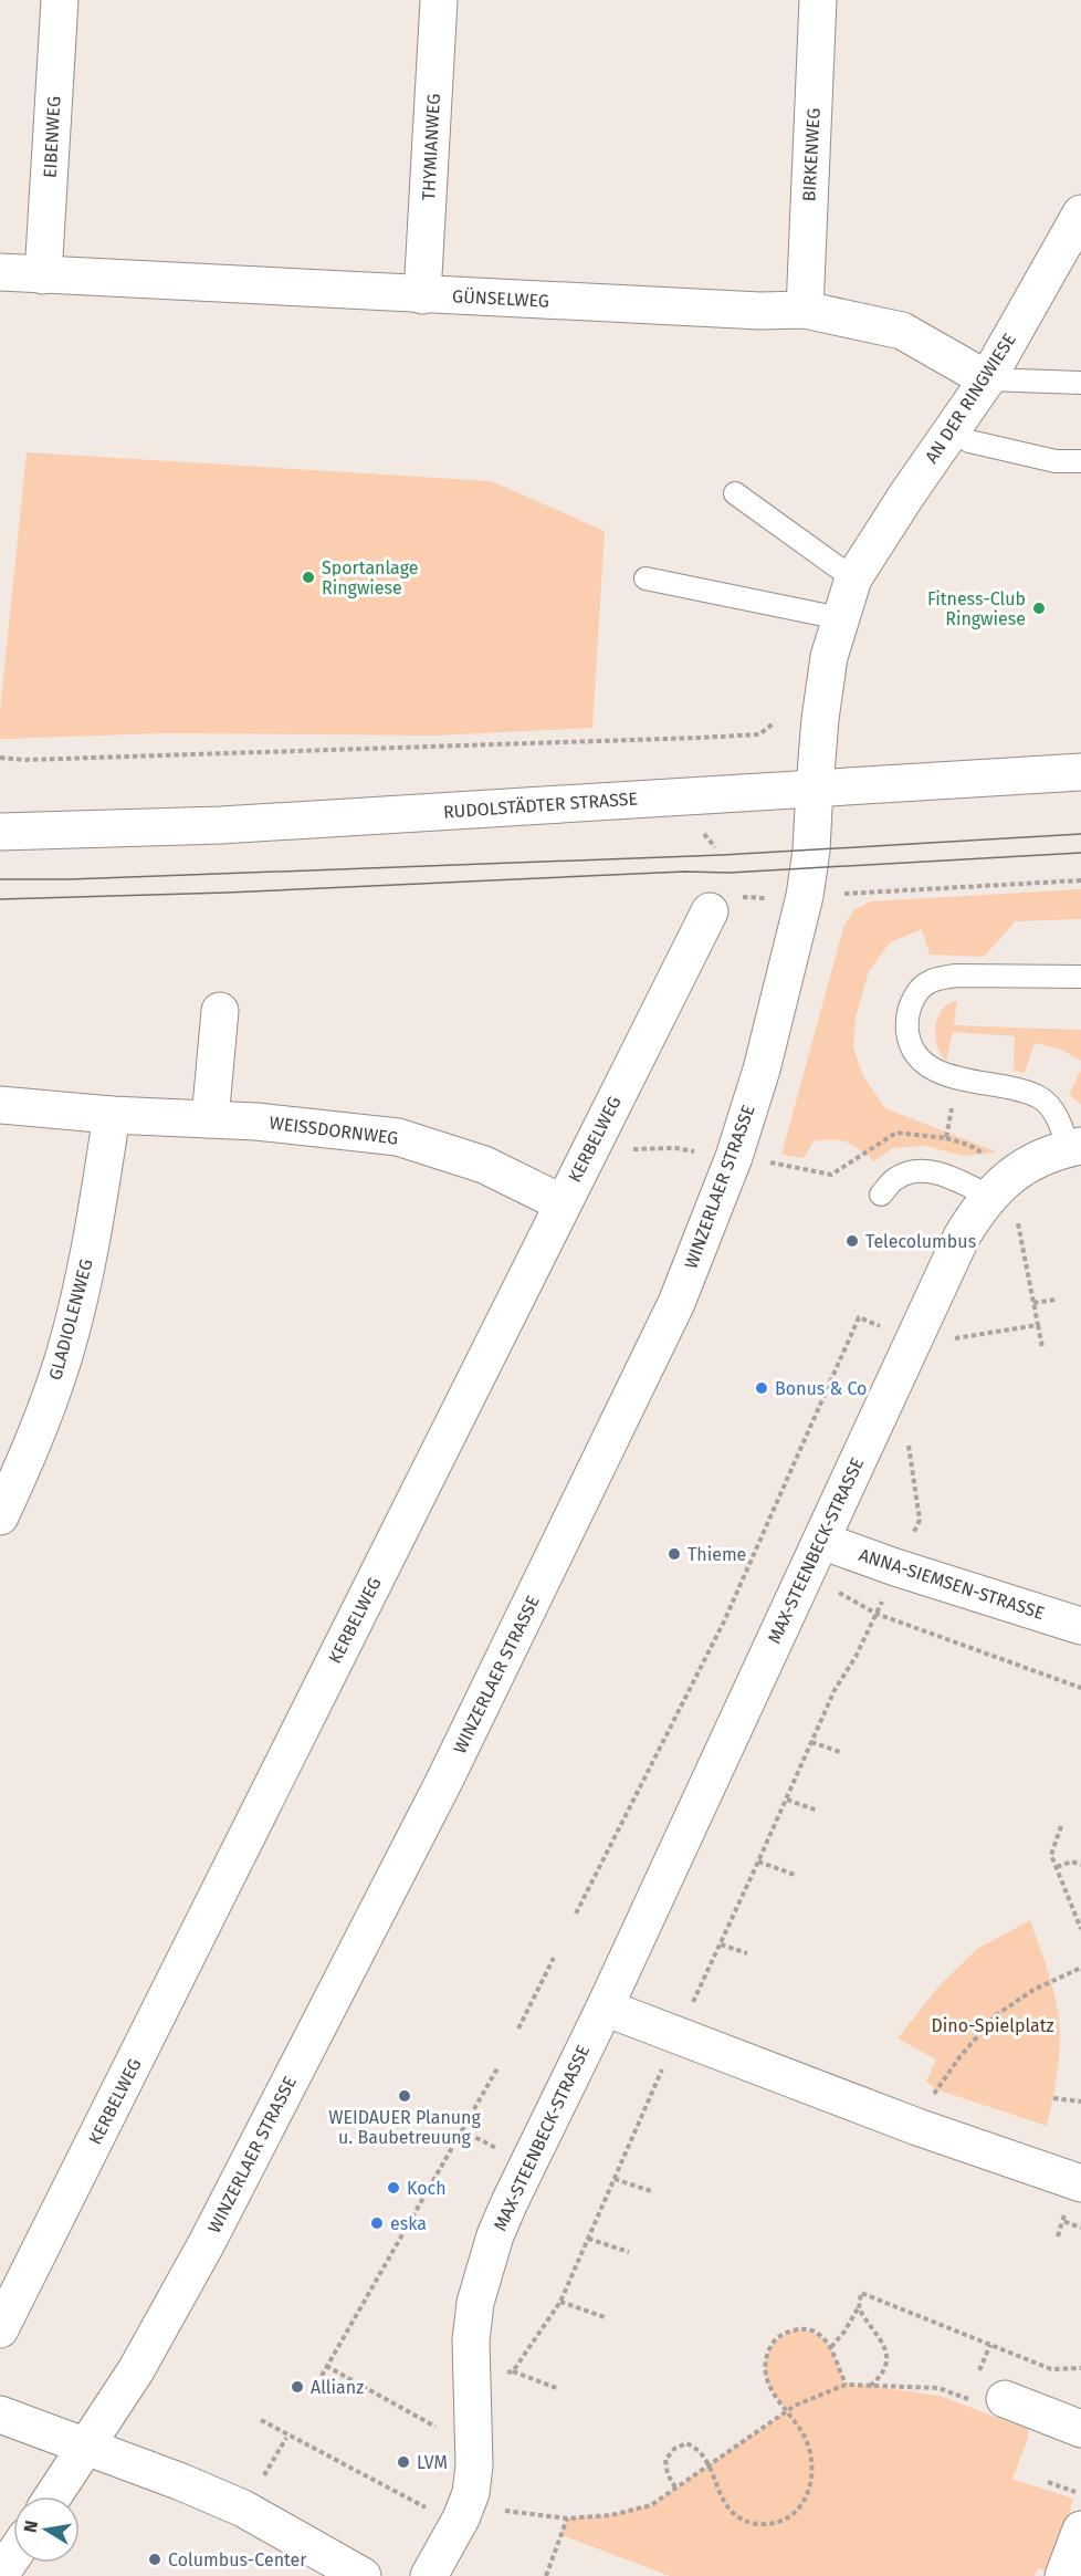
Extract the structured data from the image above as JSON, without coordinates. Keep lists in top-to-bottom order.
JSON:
{
  "streets": {
    "street": [
      "EIBENWEG",
      "THYMIANWEG",
      "BIRKENWEG",
      "GÜNSELWEG",
      "AN DER RINGWIESE",
      "RUDOLSTÄDTER STRASSE",
      "WEISSDORNWEG",
      "KERBELWEG",
      "WINZERLAER STRASSE",
      "GLADIOLENWEG",
      "MAX-STEENBECK-STRASSE",
      "ANNA-SIEMSEN-STRASSE"
    ]
  },
  "crossings": [
    ["EIBENWEG", "GÜNSELWEG"],
    ["THYMIANWEG", "GÜNSELWEG"],
    ["BIRKENWEG", "GÜNSELWEG"],
    ["GÜNSELWEG", "AN DER RINGWIESE"],
    ["AN DER RINGWIESE", "RUDOLSTÄDTER STRASSE"],
    ["AN DER RINGWIESE", "WINZERLAER STRASSE"],
    ["RUDOLSTÄDTER STRASSE", "WINZERLAER STRASSE"],
    ["WEISSDORNWEG", "KERBELWEG"],
    ["WEISSDORNWEG", "GLADIOLENWEG"],
    ["MAX-STEENBECK-STRASSE", "ANNA-SIEMSEN-STRASSE"]
  ],
  "parks": ["Dino-Spielplatz"],
  "places": [
    "Sportanlage Ringwiese",
    "Fitness-Club Ringwiese",
    "Telecolumbus",
    "Bonus & Co",
    "Thieme",
    "WEIDAUER Planung u. Baubetreuung",
    "Koch",
    "eska",
    "Allianz",
    "LVM",
    "Columbus-Center"
  ],
  "north": "left"
}
